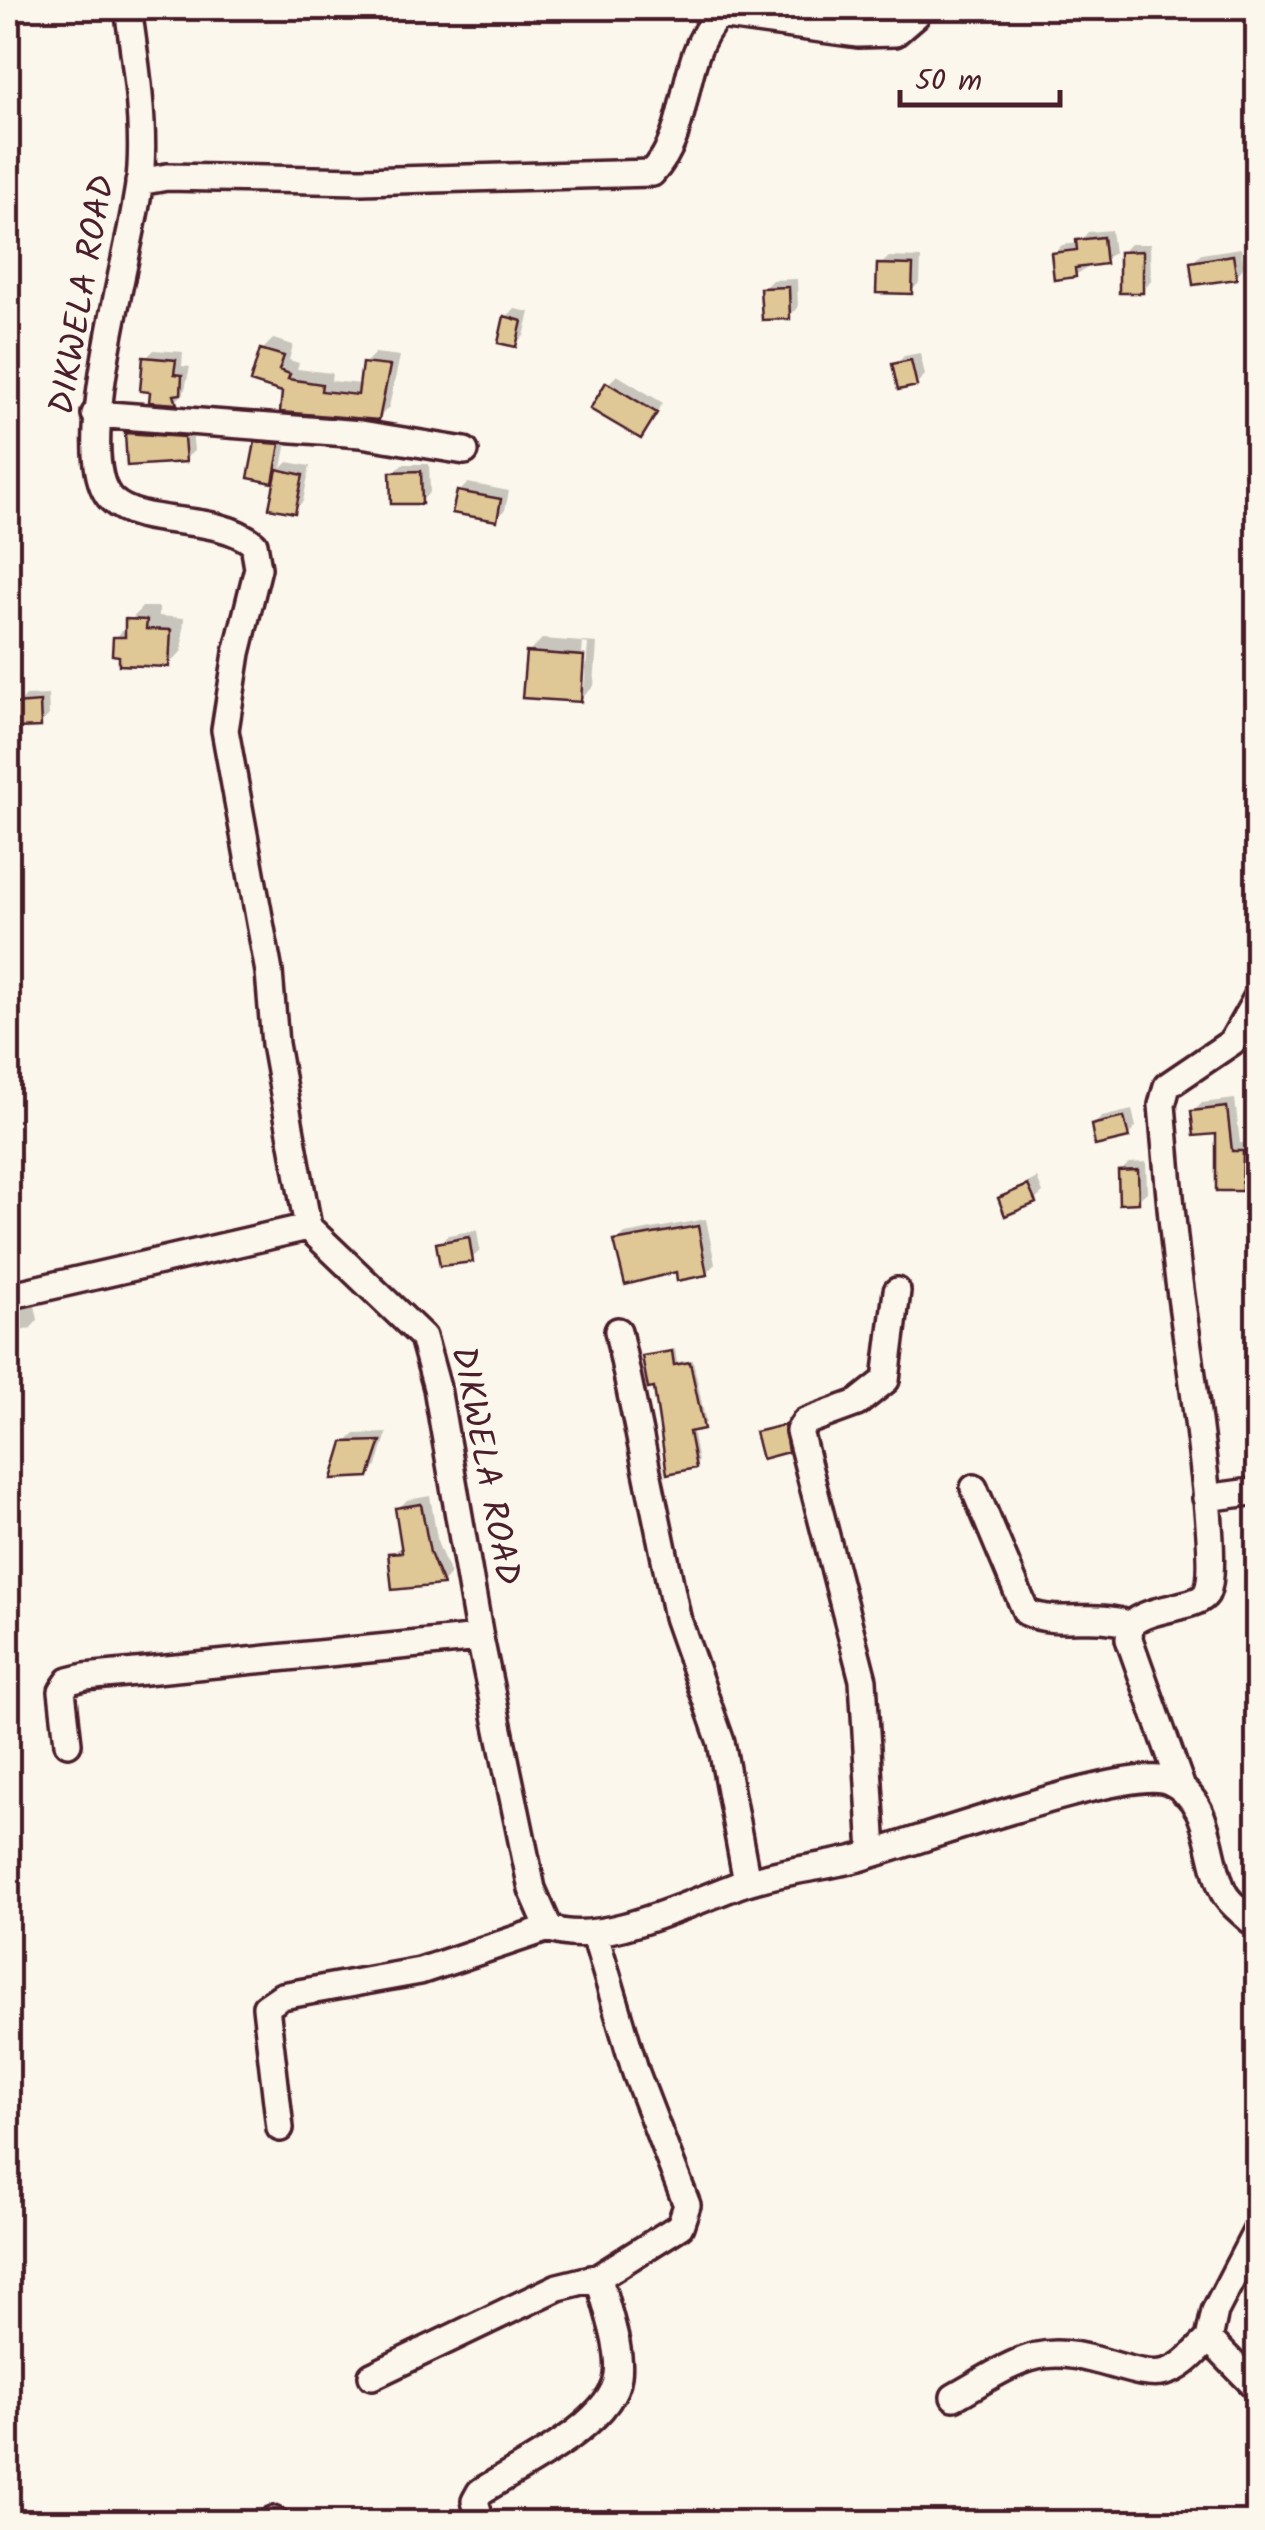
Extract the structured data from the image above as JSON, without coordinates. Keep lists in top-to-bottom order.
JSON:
{
  "streets": {
    "street": ["DIKWELA ROAD"]
  },
  "scale_bar": "50 m"
}
